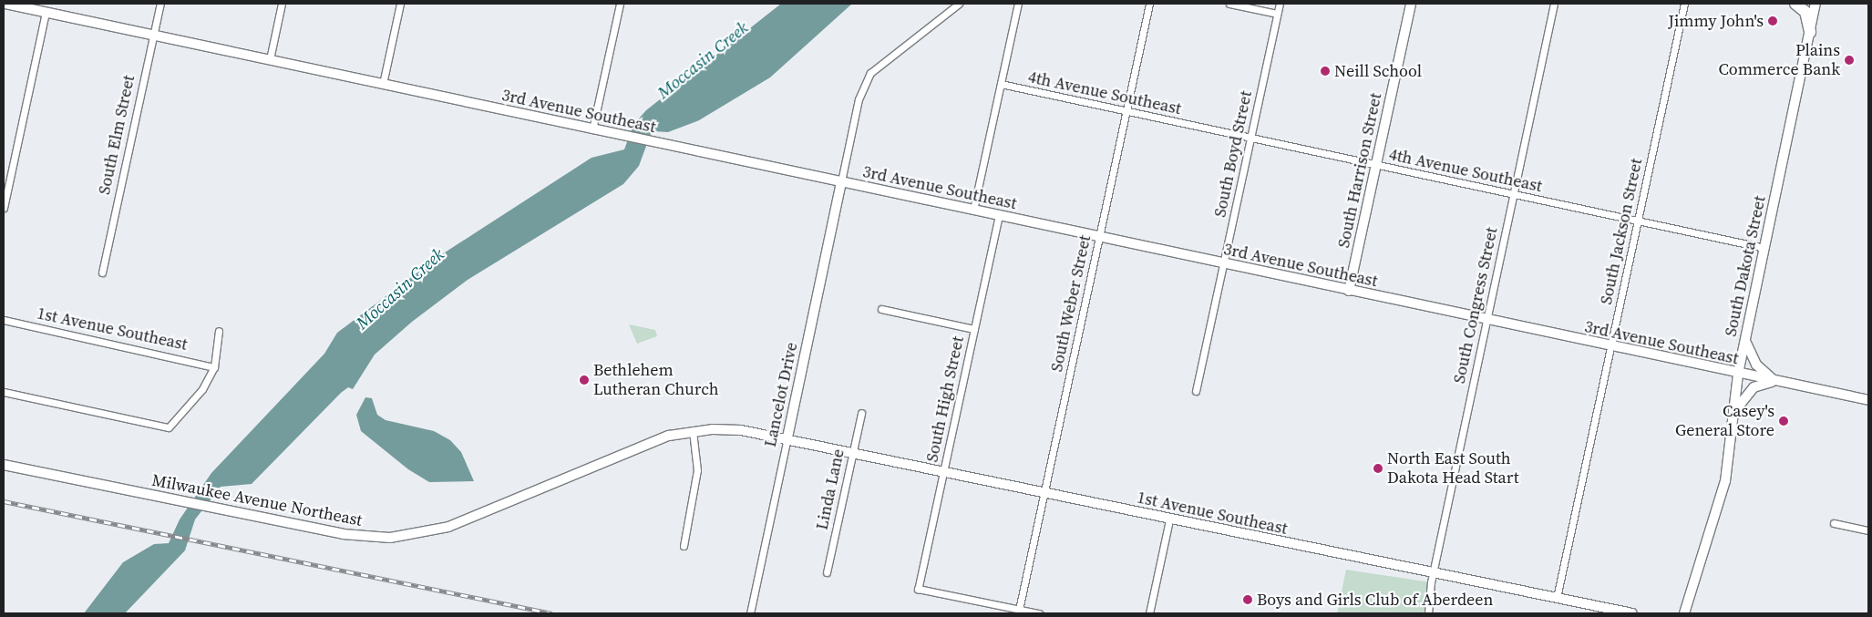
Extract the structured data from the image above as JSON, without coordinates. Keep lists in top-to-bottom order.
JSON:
{
  "streets": {
    "street": [
      "4th Avenue Southeast",
      "3rd Avenue Southeast",
      "South Elm Street",
      "South Boyd Street",
      "South Harrison Street",
      "South Jackson Street",
      "South Dakota Street",
      "South Weber Street",
      "South Congress Street",
      "1st Avenue Southeast",
      "Lancelot Drive",
      "South High Street",
      "Linda Lane",
      "Milwaukee Avenue Northeast"
    ]
  },
  "crossings": [
    ["4th Avenue Southeast", "South Boyd Street"],
    ["4th Avenue Southeast", "South Harrison Street"],
    ["4th Avenue Southeast", "South Jackson Street"],
    ["4th Avenue Southeast", "South Dakota Street"],
    ["4th Avenue Southeast", "South Weber Street"],
    ["4th Avenue Southeast", "South Congress Street"],
    ["3rd Avenue Southeast", "South Elm Street"],
    ["3rd Avenue Southeast", "South Boyd Street"],
    ["3rd Avenue Southeast", "South Harrison Street"],
    ["3rd Avenue Southeast", "South Jackson Street"],
    ["3rd Avenue Southeast", "South Dakota Street"],
    ["3rd Avenue Southeast", "South Weber Street"],
    ["3rd Avenue Southeast", "South Congress Street"],
    ["3rd Avenue Southeast", "Lancelot Drive"],
    ["3rd Avenue Southeast", "South High Street"],
    ["South Jackson Street", "1st Avenue Southeast"],
    ["South Weber Street", "1st Avenue Southeast"],
    ["South Weber Street", "South High Street"],
    ["South Congress Street", "1st Avenue Southeast"],
    ["1st Avenue Southeast", "Lancelot Drive"],
    ["1st Avenue Southeast", "South High Street"],
    ["1st Avenue Southeast", "Linda Lane"],
    ["1st Avenue Southeast", "Milwaukee Avenue Northeast"],
    ["Lancelot Drive", "Milwaukee Avenue Northeast"]
  ],
  "water": ["Moccasin Creek"],
  "places": [
    "Jimmy John's",
    "Plains Commerce Bank",
    "Neill School",
    "Bethlehem Lutheran Church",
    "Casey's General Store",
    "North East South Dakota Head Start",
    "Boys and Girls Club of Aberdeen"
  ]
}
